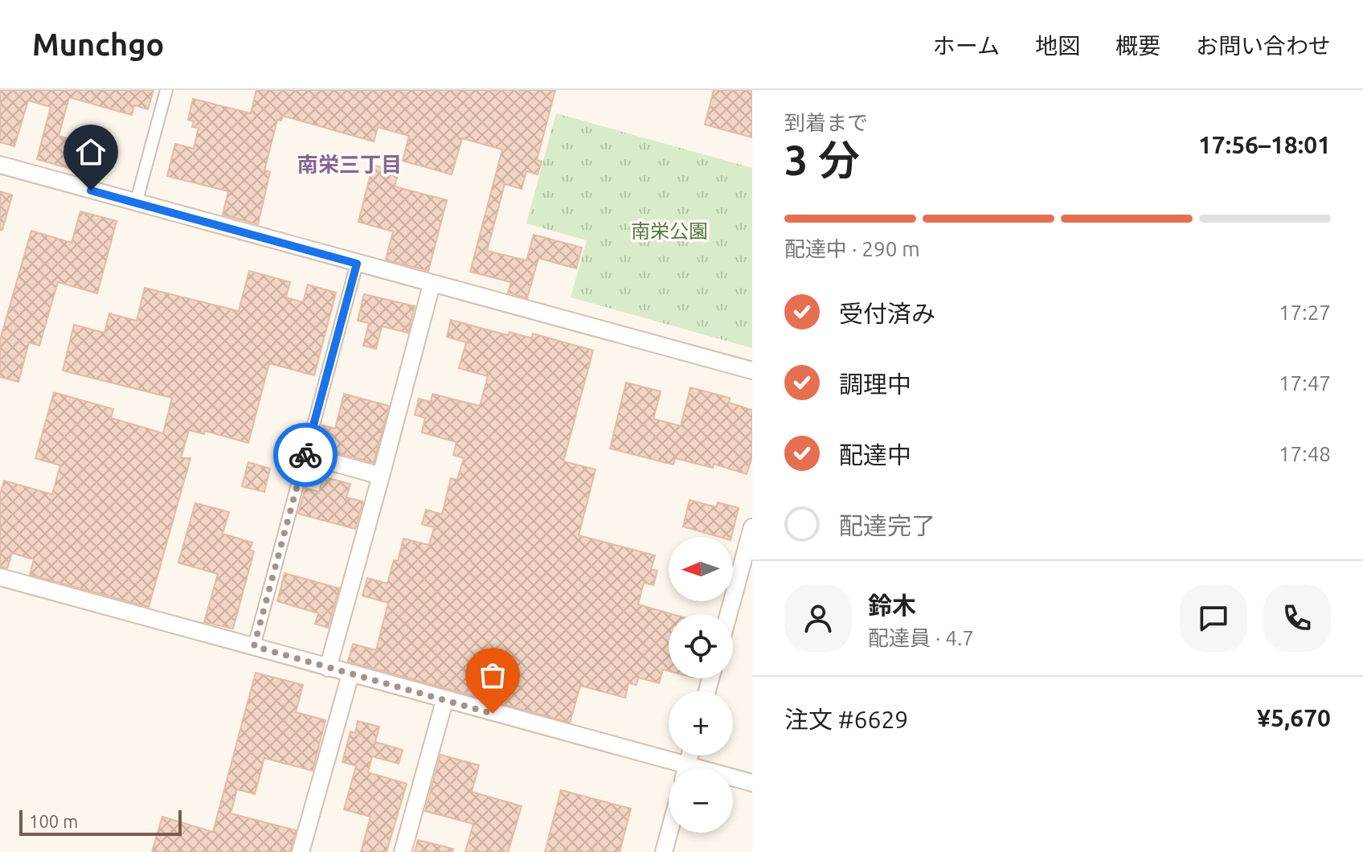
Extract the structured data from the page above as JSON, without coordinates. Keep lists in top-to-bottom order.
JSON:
{
  "districts": ["南栄三丁目"],
  "parks": ["南栄公園"],
  "scale_bar": "100 m",
  "north": "left",
  "page": {
    "header": "Munchgo",
    "nav": [
      "ホーム",
      "地図",
      "概要",
      "お問い合わせ"
    ],
    "heading": ["3 分", "到着まで", "17:56–18:01"],
    "panel": [
      "鈴木",
      "配達員 · 4.7",
      "注文 #6629",
      "¥5,670"
    ],
    "bar": "配達中 · 290 m",
    "list": [
      ["受付済み", "17:27"],
      ["調理中", "17:47"],
      ["配達中", "17:48"],
      "配達完了"
    ],
    "map_buttons": ["+", "−"],
    "scale": "100 m"
  }
}
